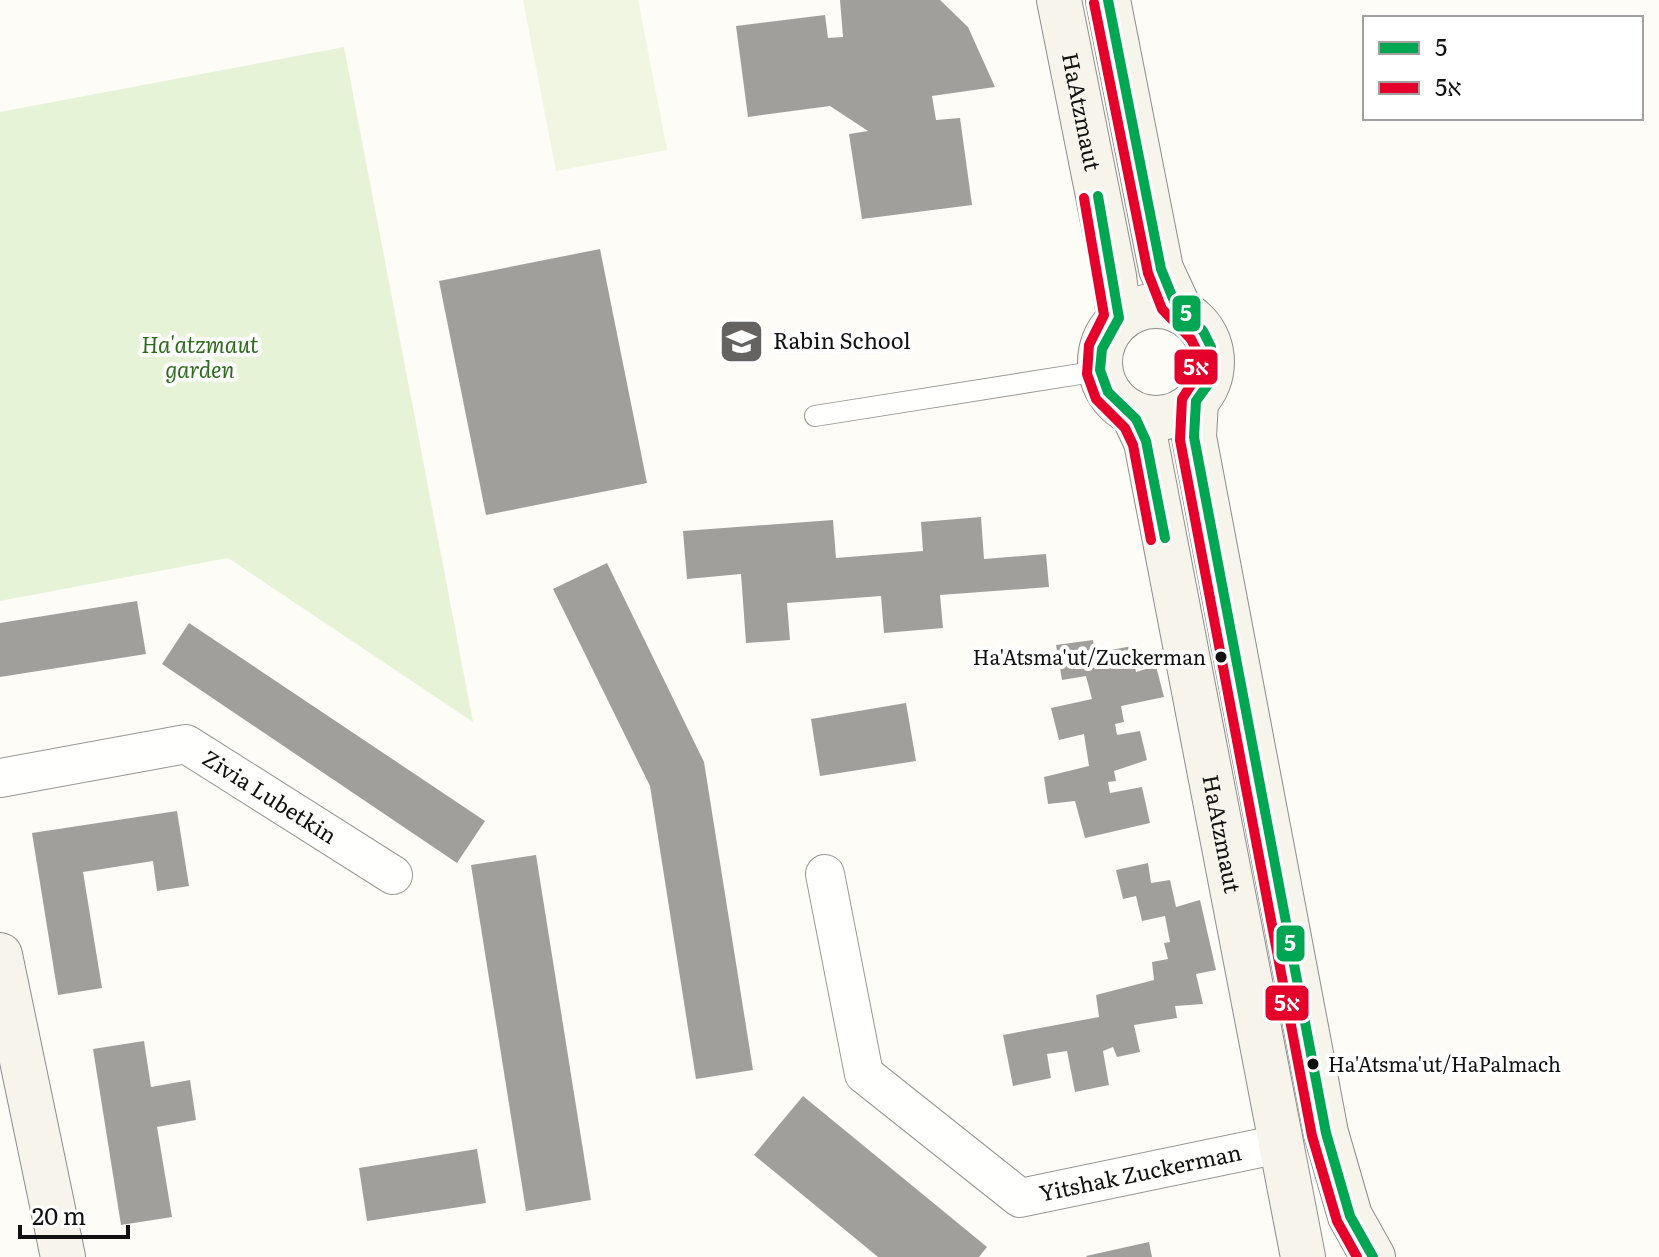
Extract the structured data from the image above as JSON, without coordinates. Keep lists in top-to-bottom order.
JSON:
{
  "streets": {
    "street": ["HaAtzmaut", "Zivia Lubetkin", "Yitshak Zuckerman"]
  },
  "crossings": [
    ["HaAtzmaut", "Yitshak Zuckerman"]
  ],
  "parks": ["Ha'atzmaut garden"],
  "places": {
    "school or university": ["Rabin School"],
    "other": ["Ha'Atsma'ut/Zuckerman", "Ha'Atsma'ut/HaPalmach"]
  },
  "lines": ["transit line 5", "transit line 5א"],
  "legend": ["5", "5א"],
  "scale_bar": "20 m"
}
